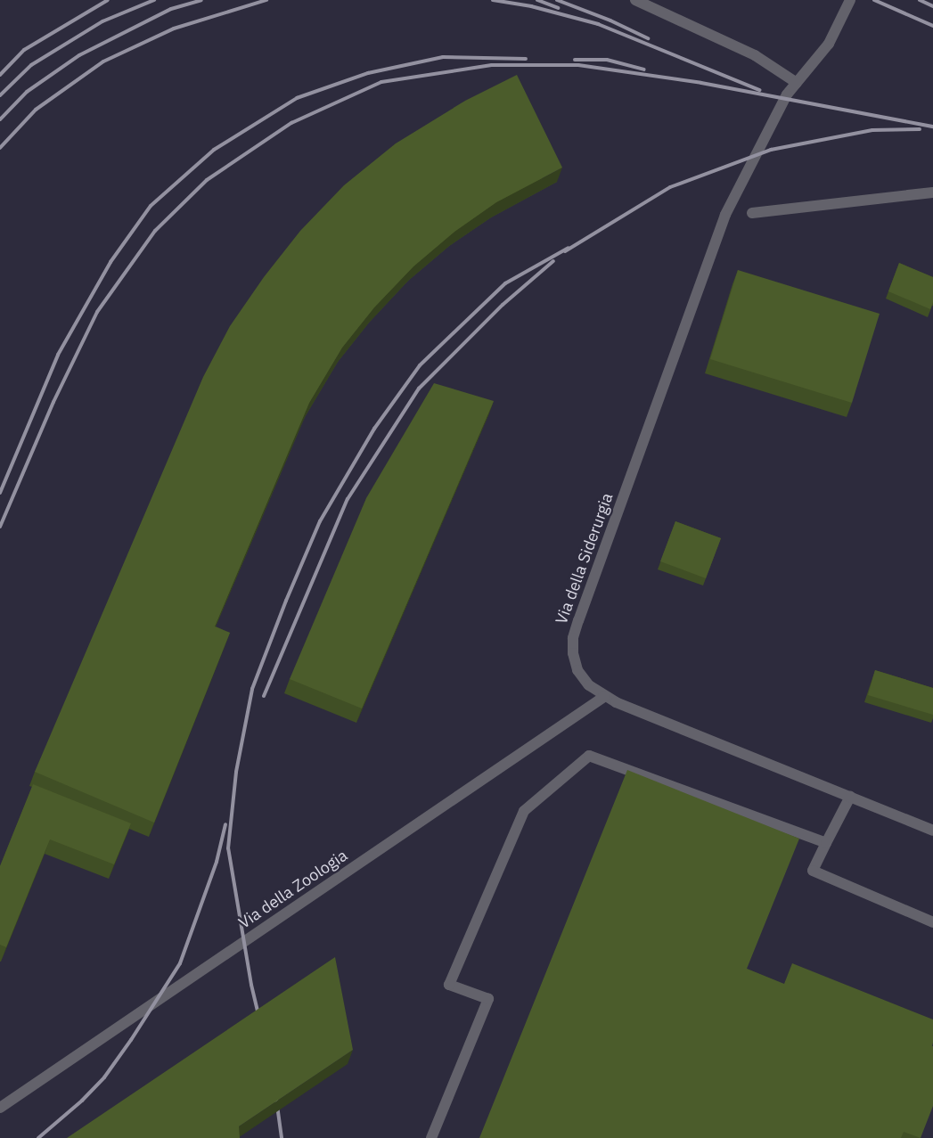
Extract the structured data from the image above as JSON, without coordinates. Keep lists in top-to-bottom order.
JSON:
{
  "streets": {
    "street": ["Via della Siderurgia", "Via della Zoologia"]
  },
  "crossings": [
    ["Via della Siderurgia", "Via della Zoologia"]
  ]
}
